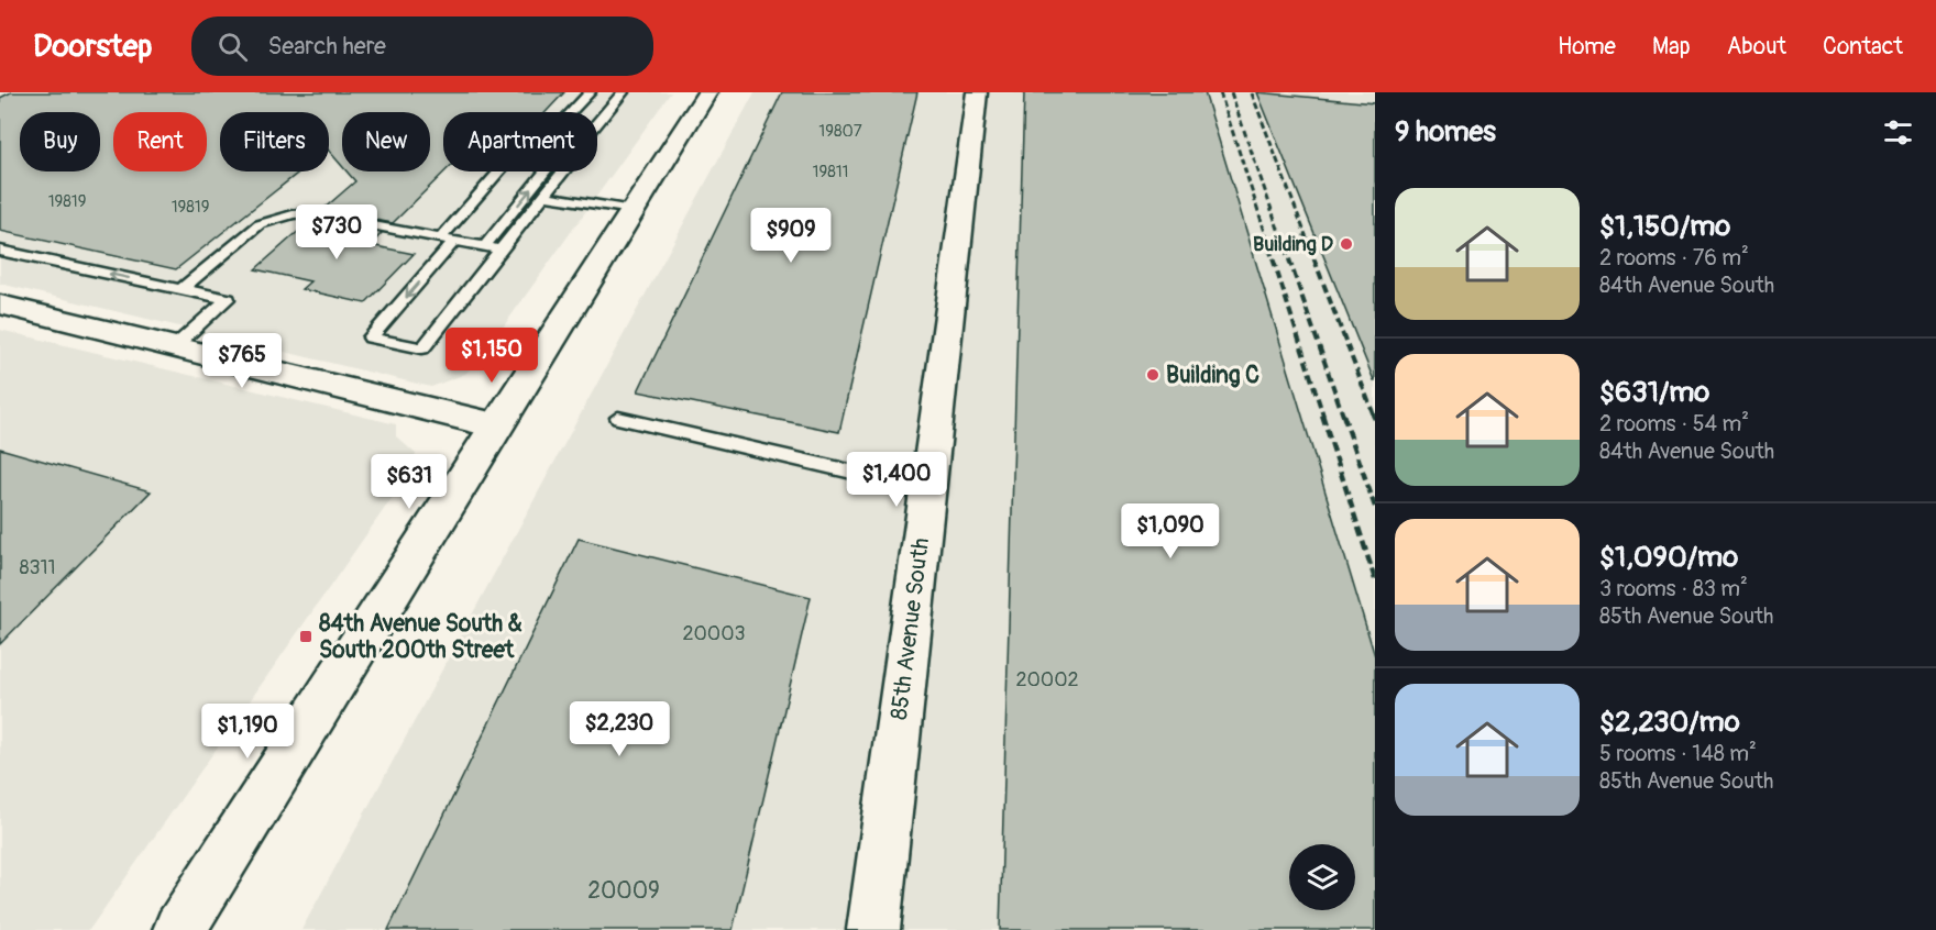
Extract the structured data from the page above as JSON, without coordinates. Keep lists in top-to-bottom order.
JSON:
{
  "streets": {
    "street": ["85th Avenue South"]
  },
  "places": {
    "other": ["Building D", "Building C"],
    "transit": ["84th Avenue South & South 200th Street"]
  },
  "house_numbers": [
    "19807",
    "19811",
    "19819",
    "19819",
    "8311",
    "20003",
    "20002",
    "20009"
  ],
  "page": {
    "header": "Doorstep",
    "search": "Search here",
    "nav": [
      "Home",
      "Map",
      "About",
      "Contact"
    ],
    "heading": "9 homes",
    "chip": [
      "Buy",
      "Rent",
      "Filters",
      "New",
      "Apartment"
    ],
    "list": [
      {
        "name": "$1,150/mo",
        "note": "2 rooms · 76 m² · 84th Avenue South"
      },
      {
        "name": "$631/mo",
        "note": "2 rooms · 54 m² · 84th Avenue South"
      },
      {
        "name": "$1,090/mo",
        "note": "3 rooms · 83 m² · 85th Avenue South"
      },
      {
        "name": "$2,230/mo",
        "note": "5 rooms · 148 m² · 85th Avenue South"
      }
    ],
    "price": [
      "$730",
      "$909",
      "$1,150",
      "$765",
      "$1,400",
      "$631",
      "$1,090",
      "$2,230",
      "$1,190"
    ]
  }
}
